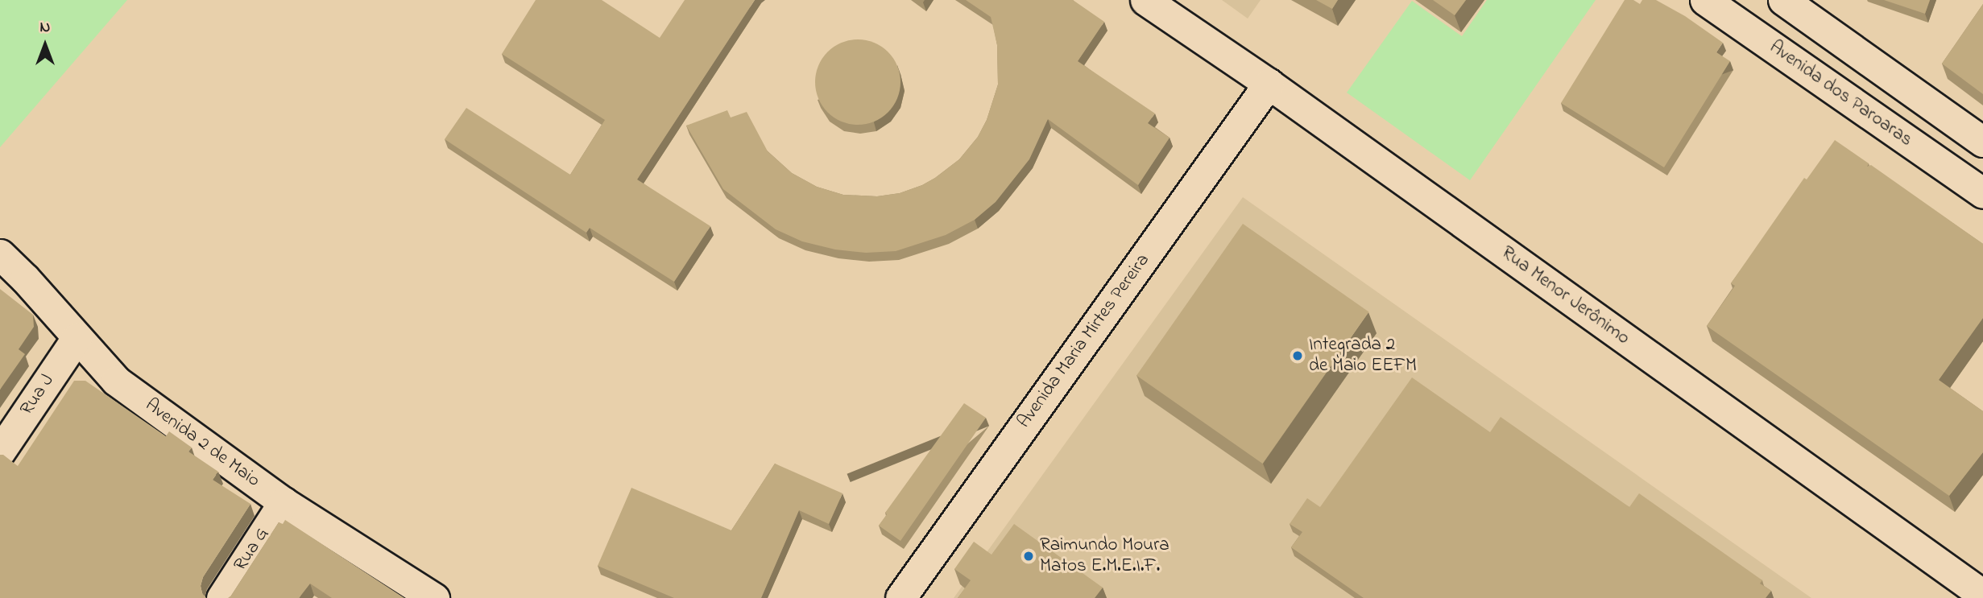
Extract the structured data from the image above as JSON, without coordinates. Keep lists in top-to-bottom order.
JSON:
{
  "streets": {
    "street": [
      "Avenida dos Paroaras",
      "Rua Menor Jerônimo",
      "Avenida Maria Mirtes Pereira",
      "Rua J",
      "Avenida 2 de Maio",
      "Rua G"
    ]
  },
  "crossings": [
    ["Rua Menor Jerônimo", "Avenida Maria Mirtes Pereira"],
    ["Rua J", "Avenida 2 de Maio"],
    ["Avenida 2 de Maio", "Rua G"]
  ],
  "places": ["Integrada 2 de Maio EEFM", "Raimundo Moura Matos E.M.E.I.F."],
  "north": "top"
}
